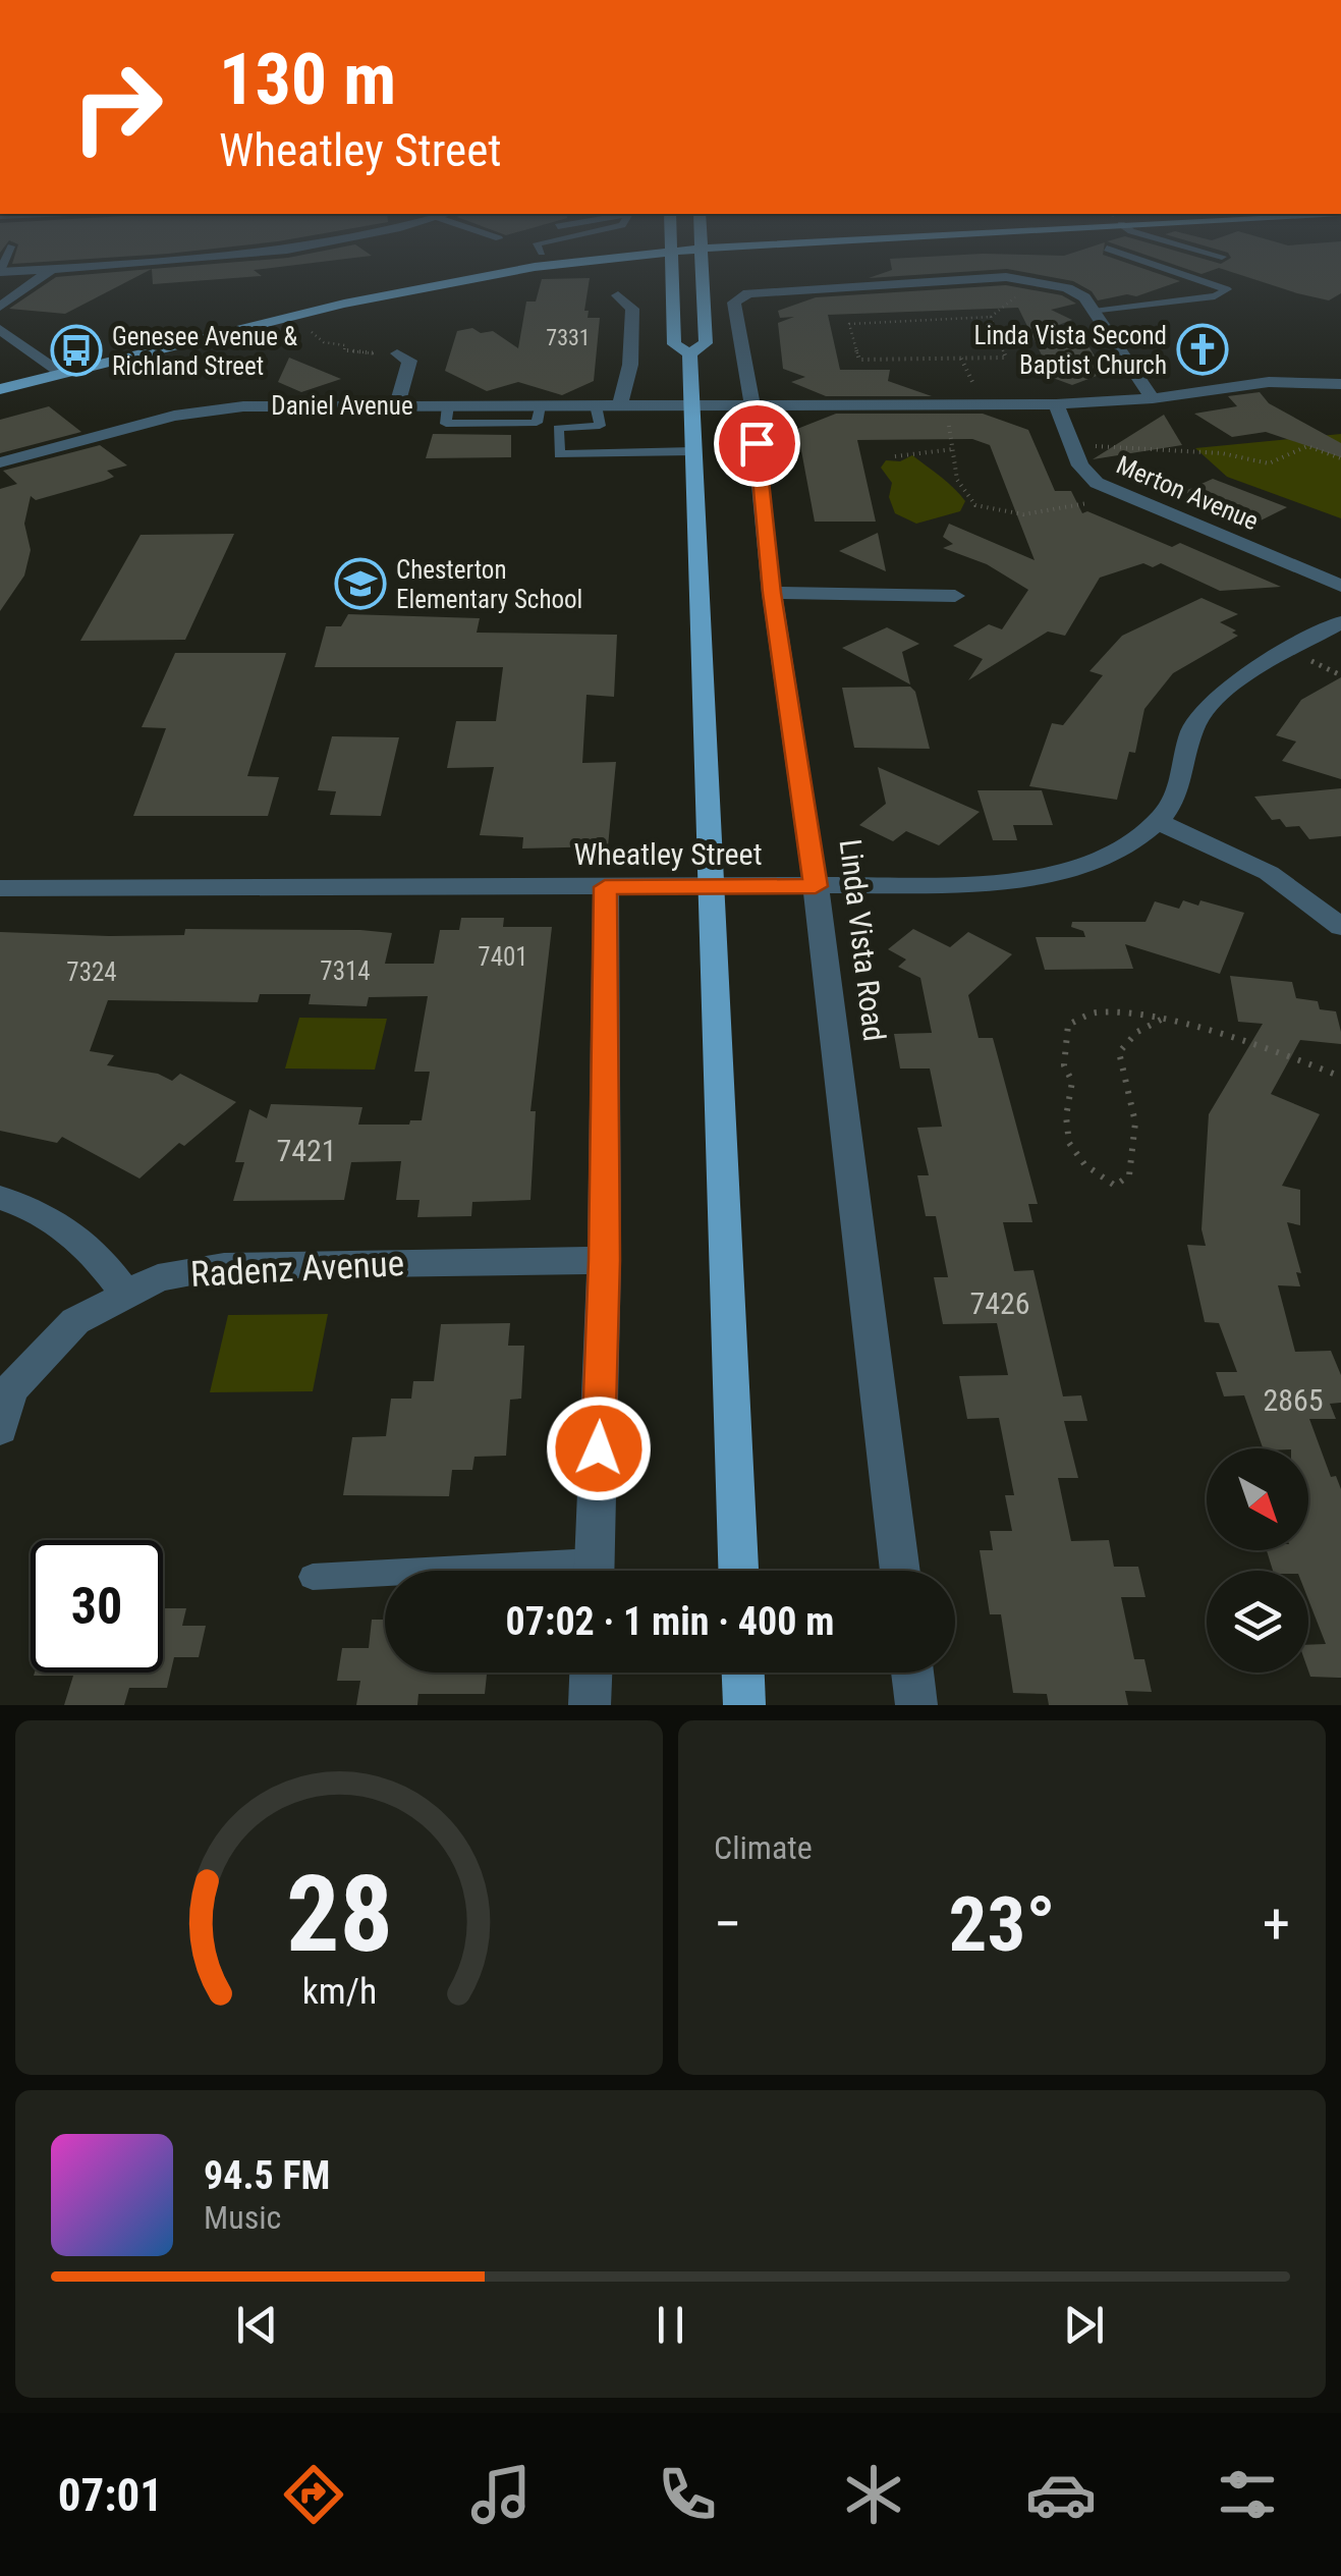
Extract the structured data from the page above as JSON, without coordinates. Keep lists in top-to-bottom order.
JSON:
{
  "streets": {
    "street": [
      "Daniel Avenue",
      "Merton Avenue",
      "Wheatley Street",
      "Linda Vista Road",
      "Radenz Avenue"
    ]
  },
  "crossings": [
    ["Daniel Avenue", "Merton Avenue"],
    ["Daniel Avenue", "Linda Vista Road"],
    ["Wheatley Street", "Linda Vista Road"]
  ],
  "places": {
    "church": ["Linda Vista Second Baptist Church"],
    "bus stop": ["Genesee Avenue & Richland Street"],
    "school or university": ["Chesterton Elementary School"]
  },
  "house_numbers": [
    "7331",
    "7401",
    "7314",
    "7324",
    "7421",
    "7426",
    "2865"
  ],
  "north": "bottom right",
  "page": {
    "turn": ["130 m", "Wheatley Street"],
    "limit": "30",
    "trip": "07:02 · 1 min · 400 m",
    "tile": "Climate",
    "heat": ["−", "23°", "+"],
    "song": ["94.5 FM", "Music"],
    "tabs": "07:01",
    "gauge": ["28", "km/h"]
  }
}
